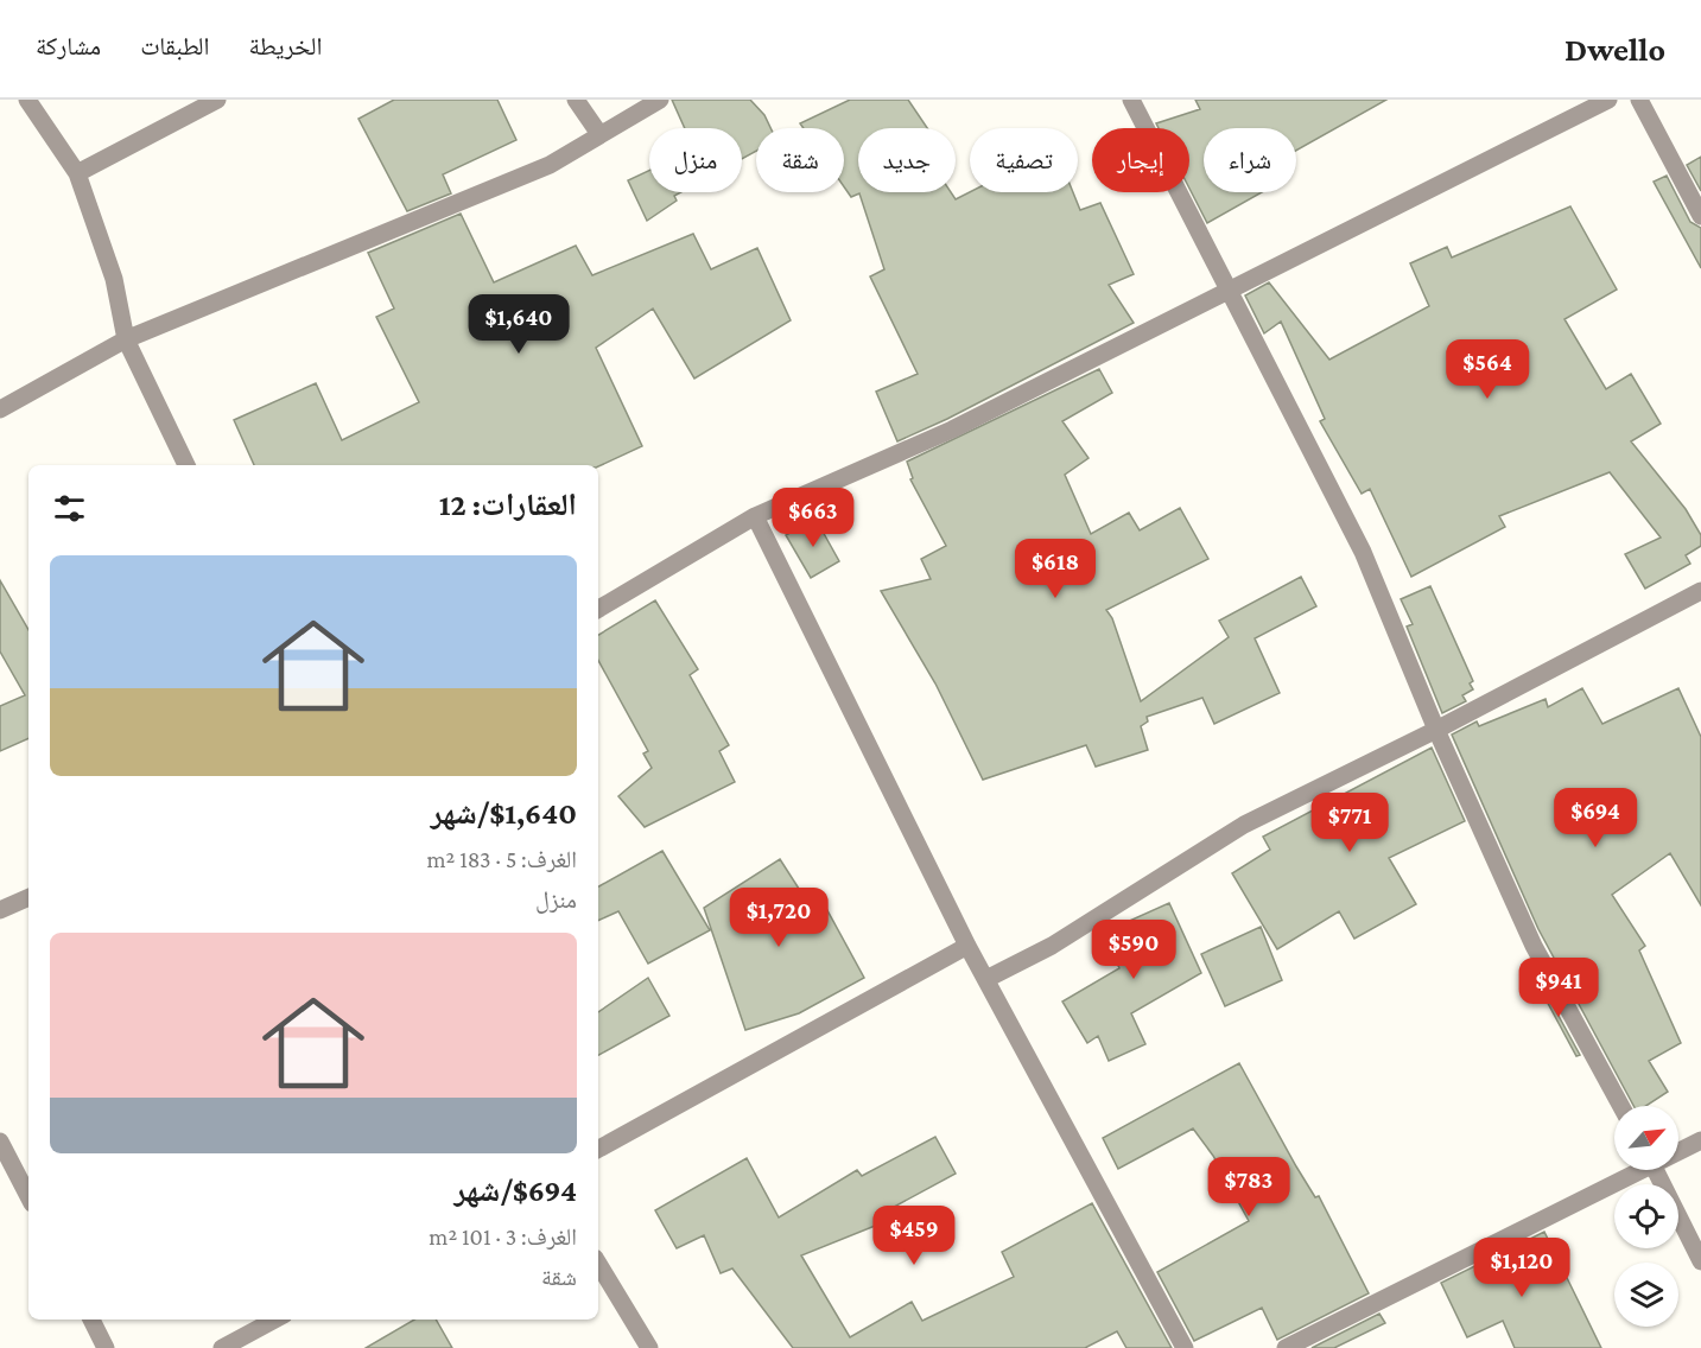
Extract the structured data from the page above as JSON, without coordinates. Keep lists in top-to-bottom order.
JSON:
{
  "north": "top right",
  "page": {
    "header": "Dwello",
    "nav": ["الخريطة", "الطبقات", "مشاركة"],
    "chip": [
      "شراء",
      "إيجار",
      "تصفية",
      "جديد",
      "شقة",
      "منزل"
    ],
    "price": [
      "$1,640",
      "$564",
      "$663",
      "$618",
      "$694",
      "$771",
      "$1,720",
      "$590",
      "$941",
      "$783",
      "$459",
      "$1,120"
    ],
    "heading": "العقارات: 12",
    "list": [
      {
        "name": "$1,640/شهر",
        "note": "الغرف: 5 · 183 m² · منزل"
      },
      {
        "name": "$694/شهر",
        "note": "الغرف: 3 · 101 m² · شقة"
      }
    ]
  }
}
